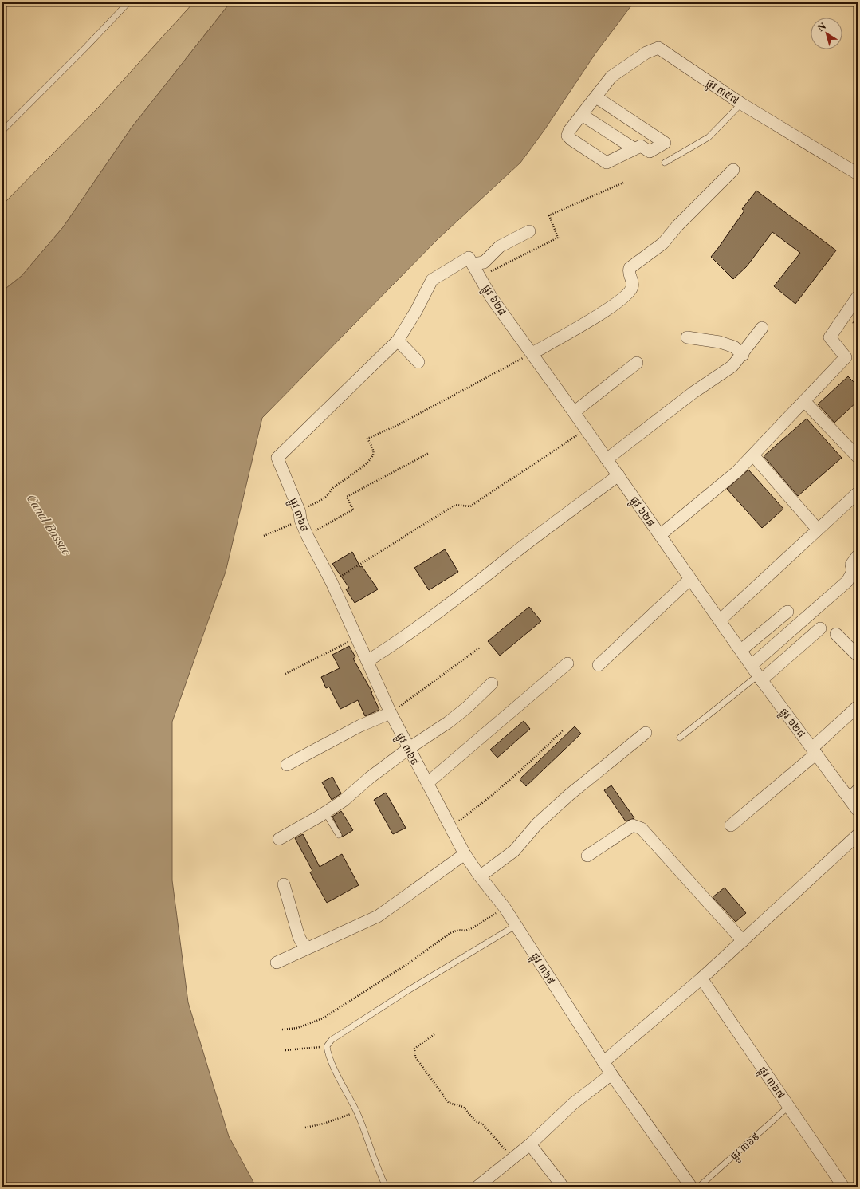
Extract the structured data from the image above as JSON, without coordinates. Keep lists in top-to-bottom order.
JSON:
{
  "streets": {
    "street": [
      "ផ្លូវ ៣៥៧",
      "ផ្លូវ ៦២៨",
      "ផ្លូវ ៣៦៩",
      "ផ្លូវ ៣៦៧"
    ]
  },
  "crossings": [
    ["ផ្លូវ ៦២៨", "ផ្លូវ ៣៦៩"],
    ["ផ្លូវ ៣៦៩", "ផ្លូវ ៣៦៧"]
  ],
  "water": ["Canal Bassac"],
  "north": "top left"
}
